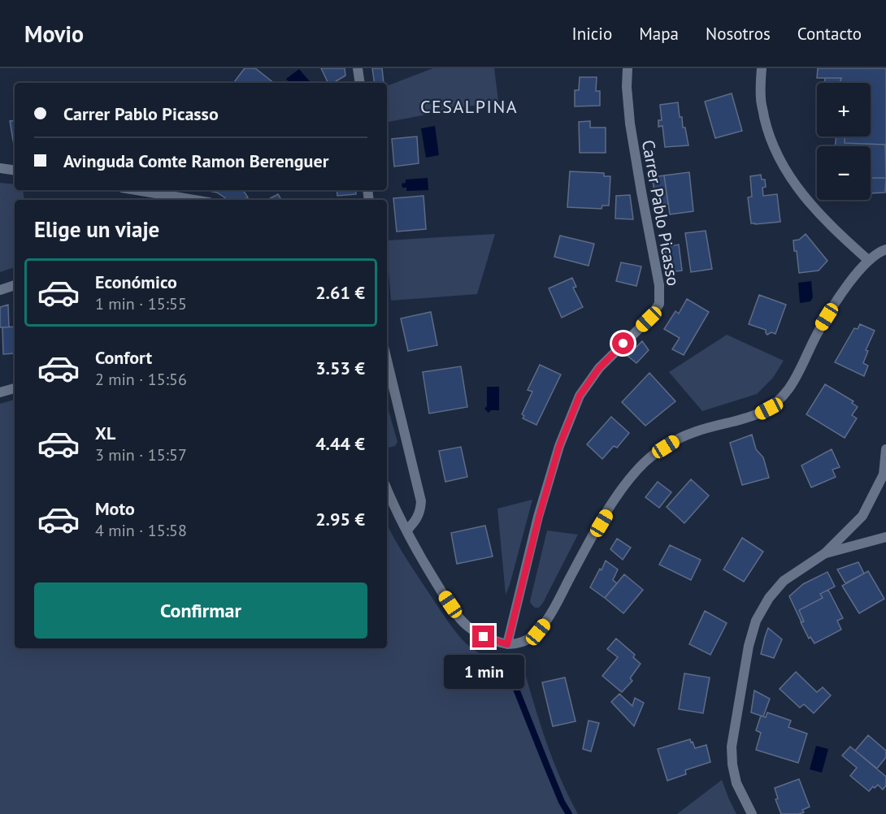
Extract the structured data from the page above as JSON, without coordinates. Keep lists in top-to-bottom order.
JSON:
{
  "streets": {
    "street": ["Carrer Pablo Picasso"]
  },
  "districts": ["CESALPINA"],
  "page": {
    "header": "Movio",
    "nav": [
      "Inicio",
      "Mapa",
      "Nosotros",
      "Contacto"
    ],
    "map_buttons": ["+", "−"],
    "banner": ["Carrer Pablo Picasso", "Avinguda Comte Ramon Berenguer"],
    "heading": "Elige un viaje",
    "list": [
      {
        "name": "Económico",
        "note": "1 min · 15:55",
        "value": "2.61 €"
      },
      {
        "name": "Confort",
        "note": "2 min · 15:56",
        "value": "3.53 €"
      },
      {
        "name": "XL",
        "note": "3 min · 15:57",
        "value": "4.44 €"
      },
      {
        "name": "Moto",
        "note": "4 min · 15:58",
        "value": "2.95 €"
      }
    ],
    "buttons": "Confirmar",
    "bubble": "1 min"
  }
}
